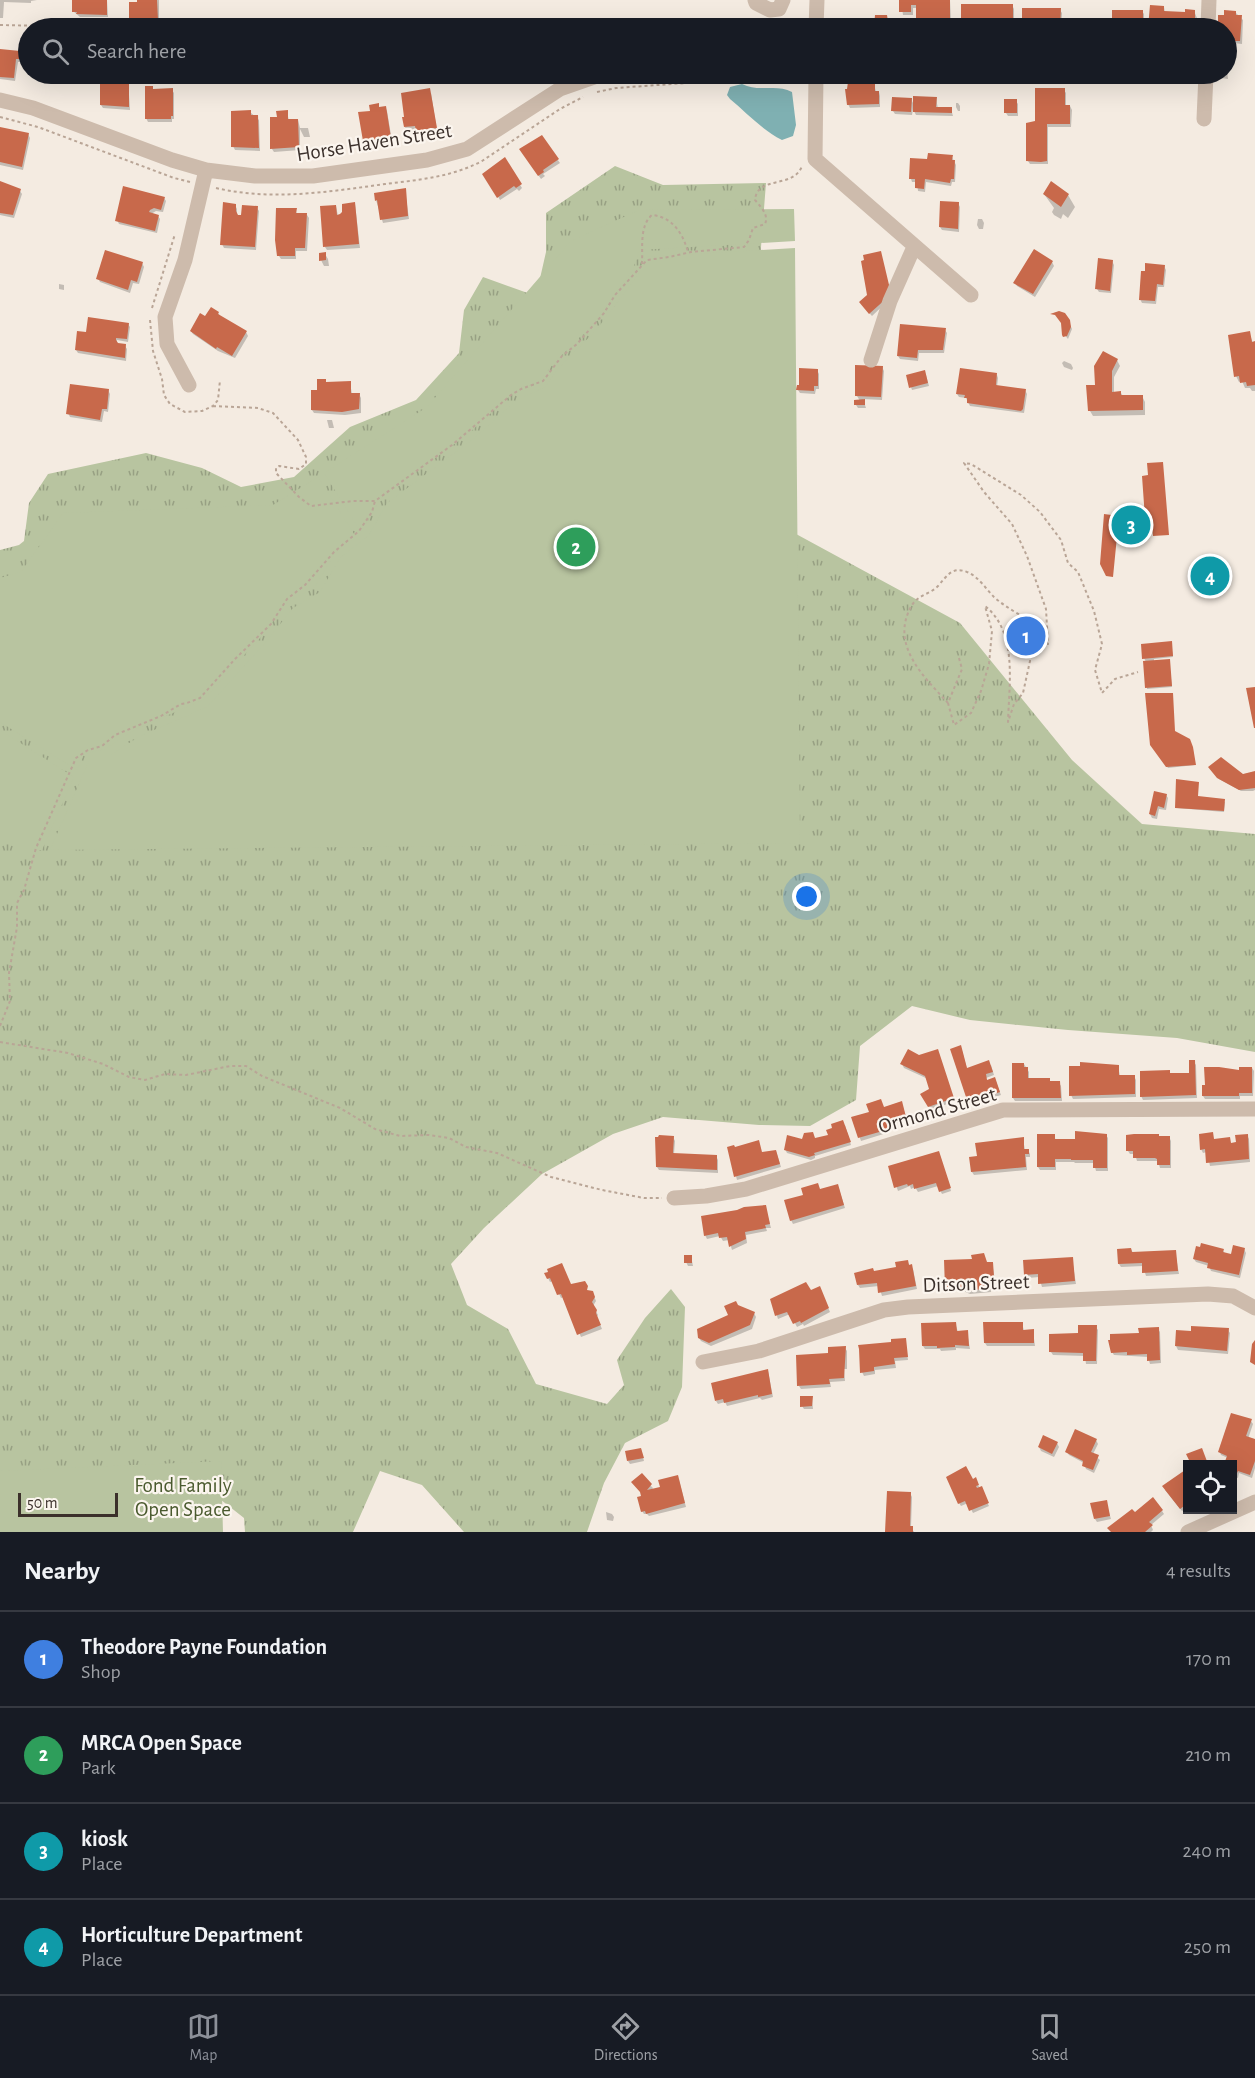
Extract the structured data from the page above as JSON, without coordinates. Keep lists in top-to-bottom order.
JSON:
{
  "streets": {
    "street": ["Horse Haven Street", "Ormond Street", "Ditson Street"]
  },
  "parks": ["Fond Family Open Space"],
  "scale_bar": "50 m",
  "page": {
    "search": "Search here",
    "pins": [
      "3",
      "2",
      "4",
      "1"
    ],
    "scale": "50 m",
    "heading": ["Nearby", "4 results"],
    "list": [
      {
        "mark": "1",
        "name": "Theodore Payne Foundation",
        "note": "Shop",
        "value": "170 m"
      },
      {
        "mark": "2",
        "name": "MRCA Open Space",
        "note": "Park",
        "value": "210 m"
      },
      {
        "mark": "3",
        "name": "kiosk",
        "note": "Place",
        "value": "240 m"
      },
      {
        "mark": "4",
        "name": "Horticulture Department",
        "note": "Place",
        "value": "250 m"
      }
    ],
    "nav": ["Map", "Directions", "Saved"]
  }
}
